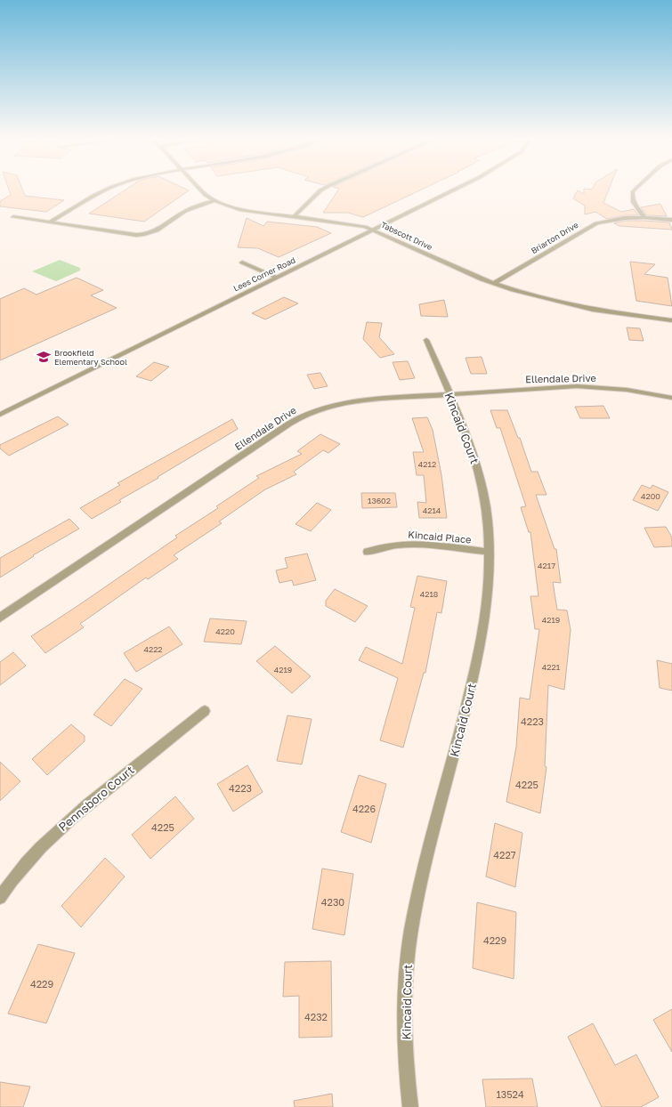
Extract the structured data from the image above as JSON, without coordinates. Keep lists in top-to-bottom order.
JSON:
{
  "streets": {
    "street": [
      "Tabscott Drive",
      "Briarton Drive",
      "Lees Corner Road",
      "Ellendale Drive",
      "Kincaid Court",
      "Kincaid Place",
      "Pennsboro Court"
    ]
  },
  "crossings": [
    ["Tabscott Drive", "Briarton Drive"],
    ["Tabscott Drive", "Lees Corner Road"],
    ["Ellendale Drive", "Kincaid Court"],
    ["Kincaid Court", "Kincaid Place"]
  ],
  "places": {
    "school or university": ["Brookfield Elementary School"]
  },
  "house_numbers": [
    "4212",
    "4200",
    "13602",
    "4214",
    "4217",
    "4218",
    "4219",
    "4220",
    "4222",
    "4221",
    "4219",
    "4223",
    "4225",
    "4223",
    "4226",
    "4225",
    "4227",
    "4230",
    "4229",
    "4229",
    "4232",
    "13524"
  ]
}
